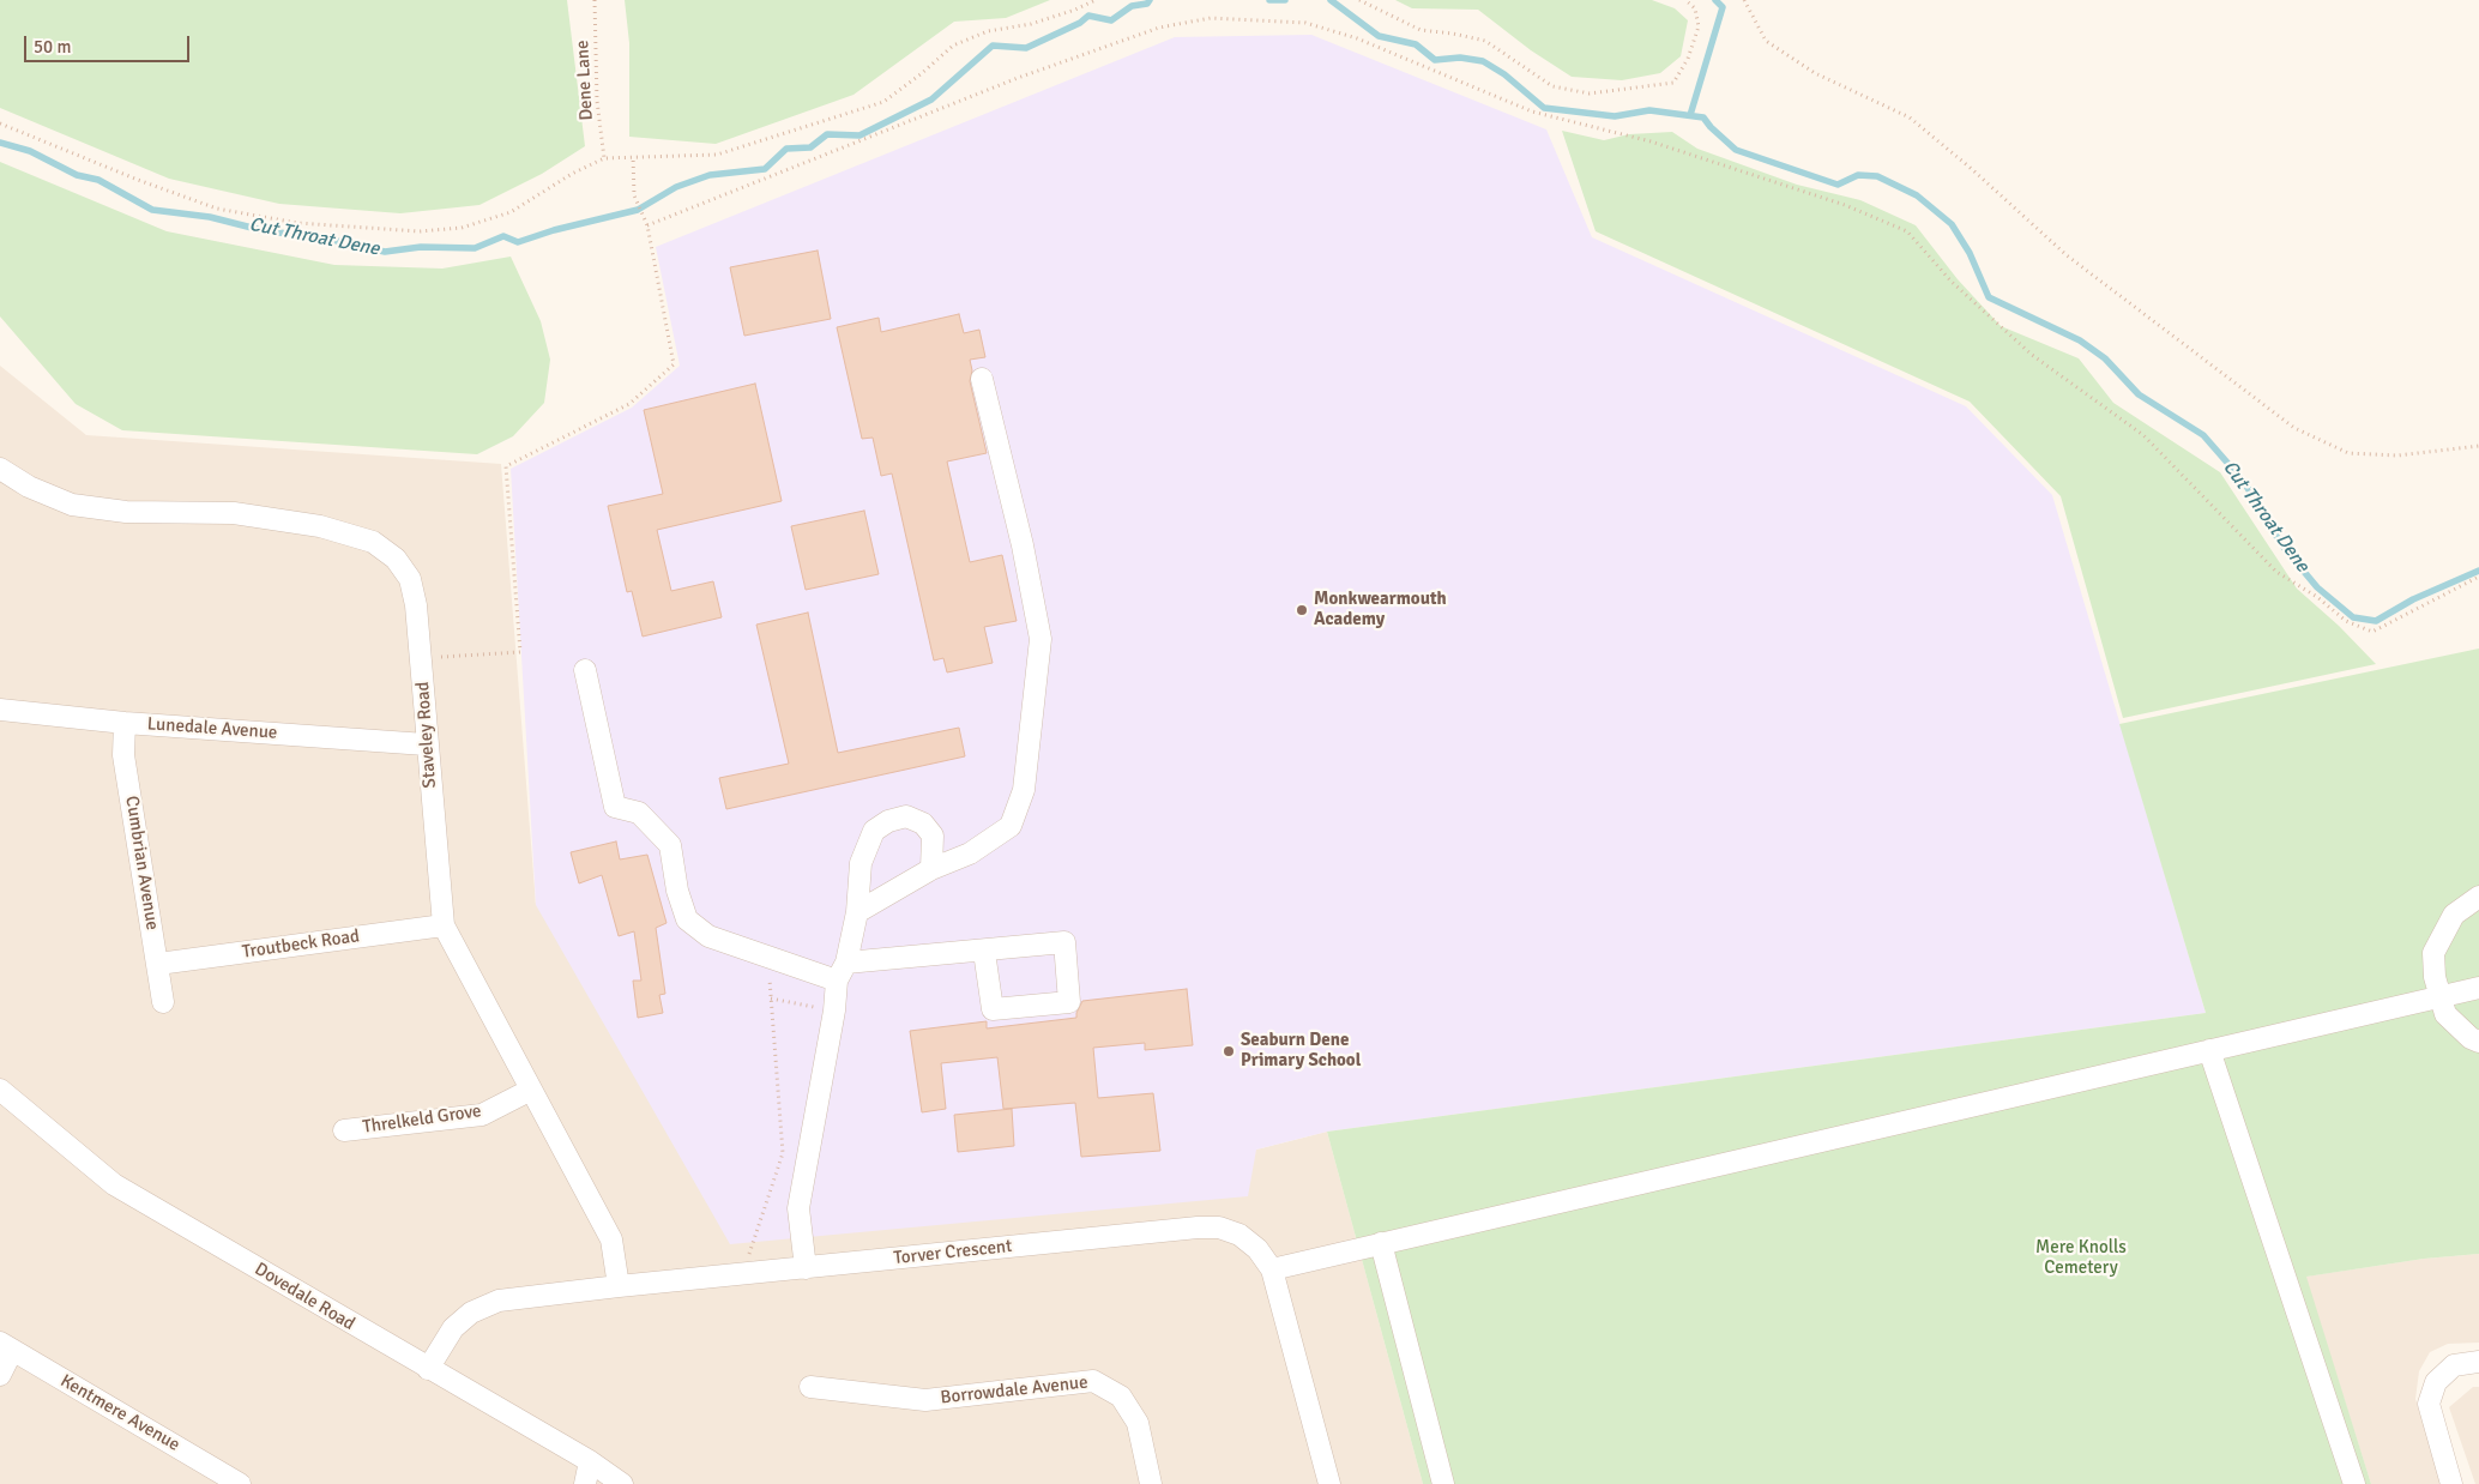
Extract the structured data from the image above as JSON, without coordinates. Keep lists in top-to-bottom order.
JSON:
{
  "streets": {
    "street": [
      "Lunedale Avenue",
      "Staveley Road",
      "Cumbrian Avenue",
      "Troutbeck Road",
      "Threlkeld Grove",
      "Torver Crescent",
      "Dovedale Road",
      "Borrowdale Avenue",
      "Kentmere Avenue"
    ],
    "path": ["Dene Lane"]
  },
  "crossings": [
    ["Lunedale Avenue", "Staveley Road"],
    ["Lunedale Avenue", "Cumbrian Avenue"],
    ["Staveley Road", "Troutbeck Road"],
    ["Staveley Road", "Threlkeld Grove"],
    ["Staveley Road", "Torver Crescent"],
    ["Cumbrian Avenue", "Troutbeck Road"],
    ["Torver Crescent", "Dovedale Road"]
  ],
  "water": ["Cut Throat Dene"],
  "parks": ["Mere Knolls Cemetery"],
  "places": ["Monkwearmouth Academy", "Seaburn Dene Primary School"],
  "scale_bar": "50 m"
}
